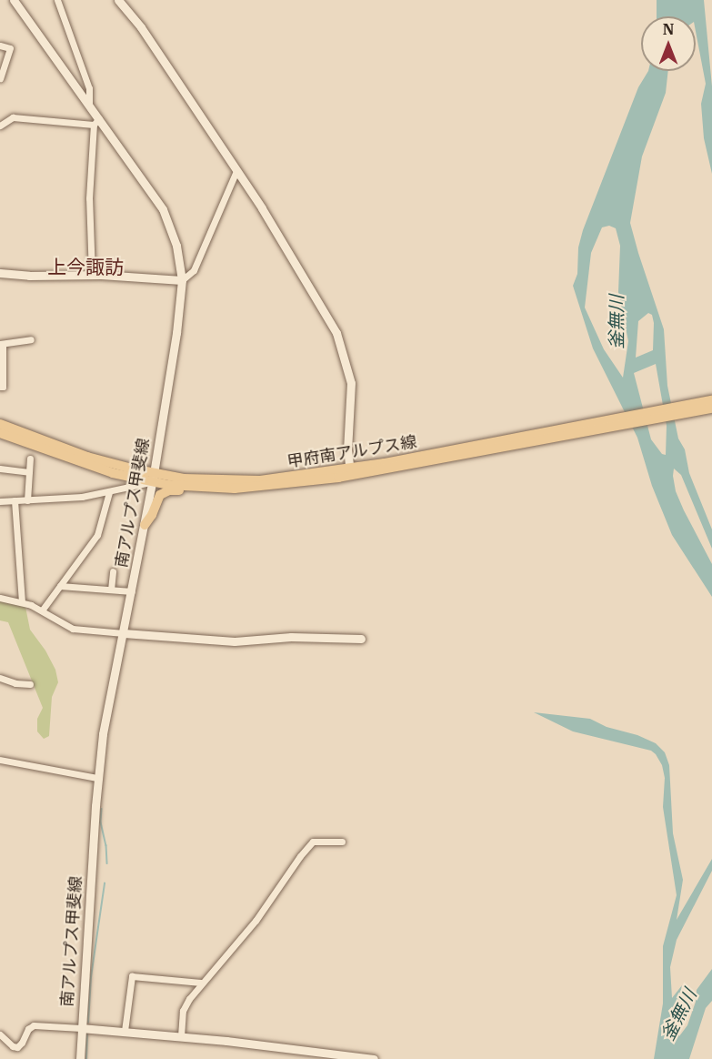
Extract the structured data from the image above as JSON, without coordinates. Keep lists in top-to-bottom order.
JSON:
{
  "streets": {
    "main road": ["甲府南アルプス線"],
    "street": ["南アルプス甲斐線"]
  },
  "crossings": [
    ["甲府南アルプス線", "南アルプス甲斐線"]
  ],
  "districts": ["上今諏訪"],
  "water": ["釜無川"],
  "north": "top"
}
